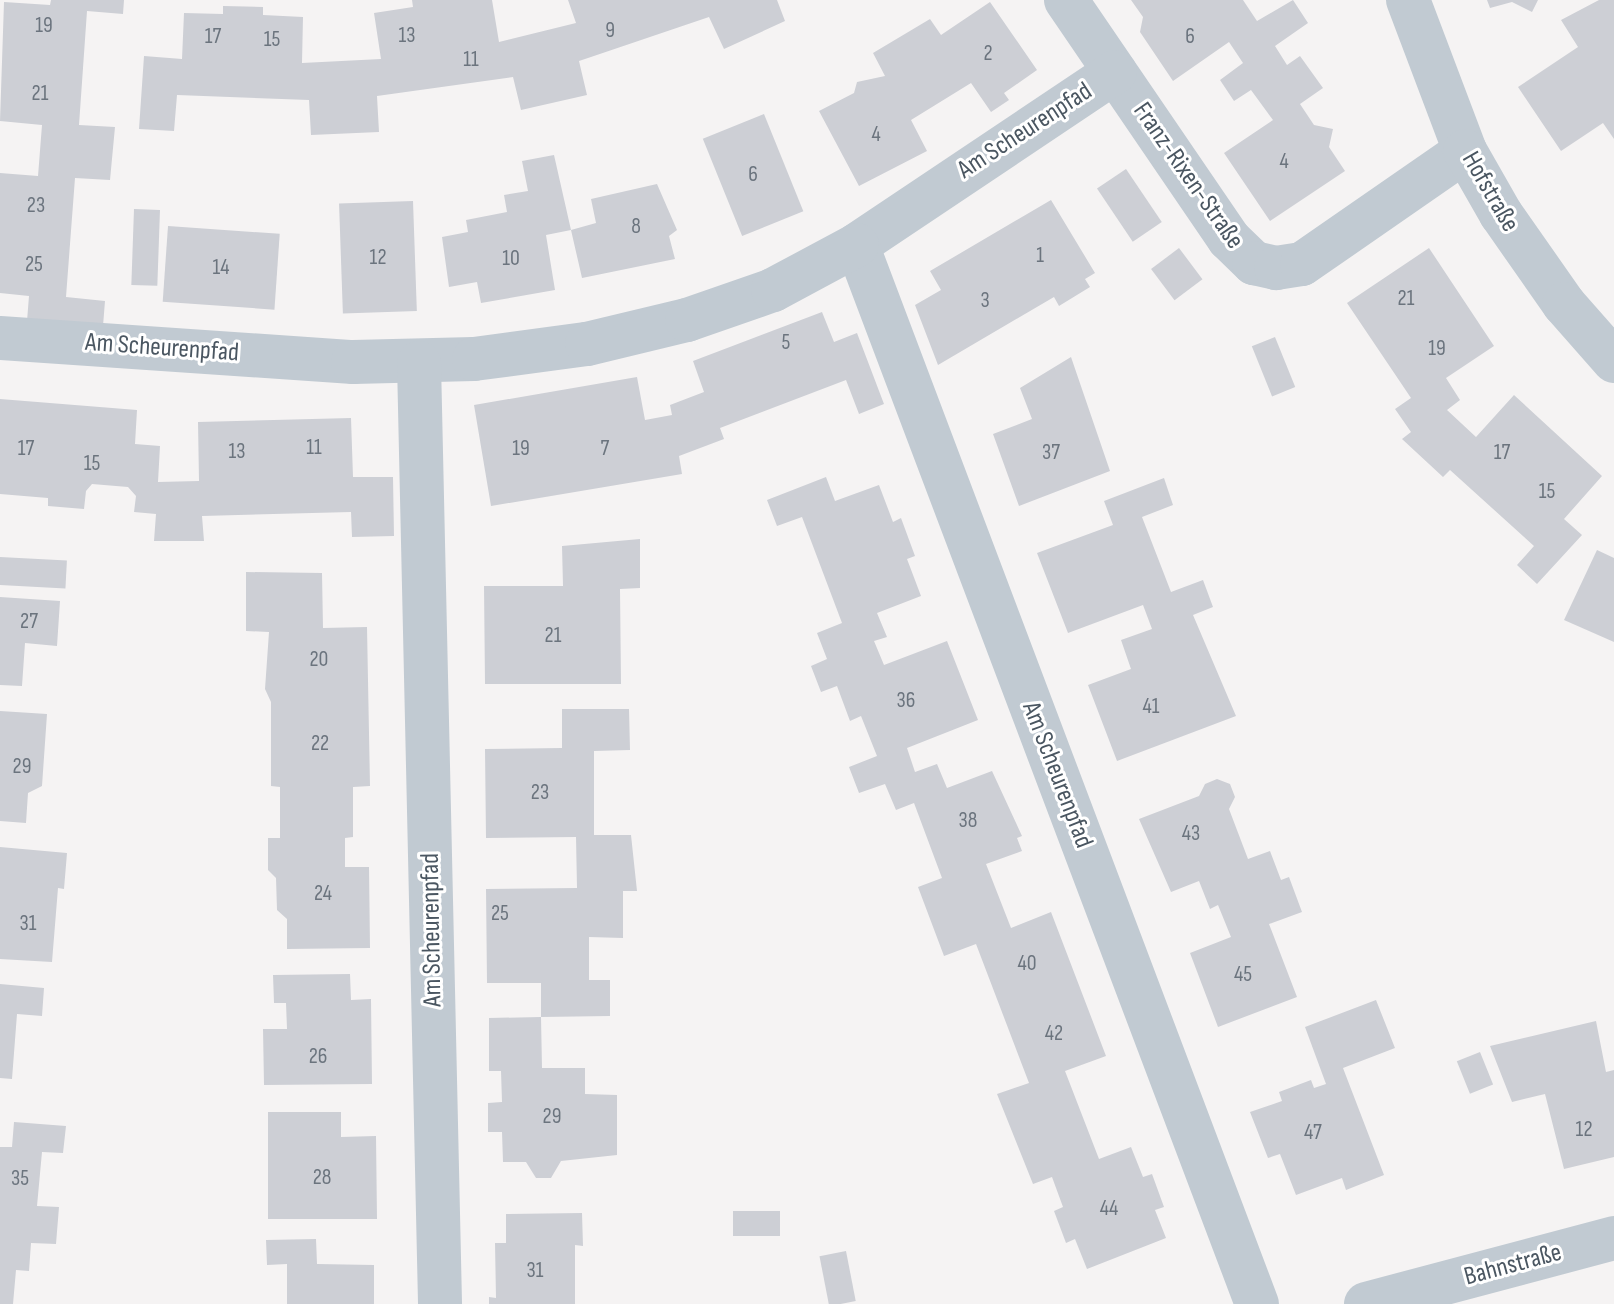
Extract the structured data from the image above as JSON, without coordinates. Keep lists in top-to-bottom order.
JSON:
{
  "streets": {
    "street": [
      "Am Scheurenpfad",
      "Franz-Rixen-Straße",
      "Hofstraße",
      "Bahnstraße"
    ]
  },
  "crossings": [
    ["Am Scheurenpfad", "Franz-Rixen-Straße"],
    ["Franz-Rixen-Straße", "Hofstraße"]
  ],
  "house_numbers": [
    "19",
    "9",
    "13",
    "17",
    "6",
    "15",
    "2",
    "11",
    "21",
    "4",
    "4",
    "6",
    "23",
    "8",
    "1",
    "12",
    "10",
    "25",
    "14",
    "21",
    "3",
    "5",
    "19",
    "11",
    "17",
    "19",
    "7",
    "13",
    "37",
    "17",
    "15",
    "15",
    "27",
    "21",
    "20",
    "36",
    "41",
    "22",
    "29",
    "23",
    "38",
    "43",
    "24",
    "25",
    "31",
    "40",
    "45",
    "42",
    "26",
    "29",
    "12",
    "47",
    "28",
    "35",
    "44",
    "31"
  ]
}
